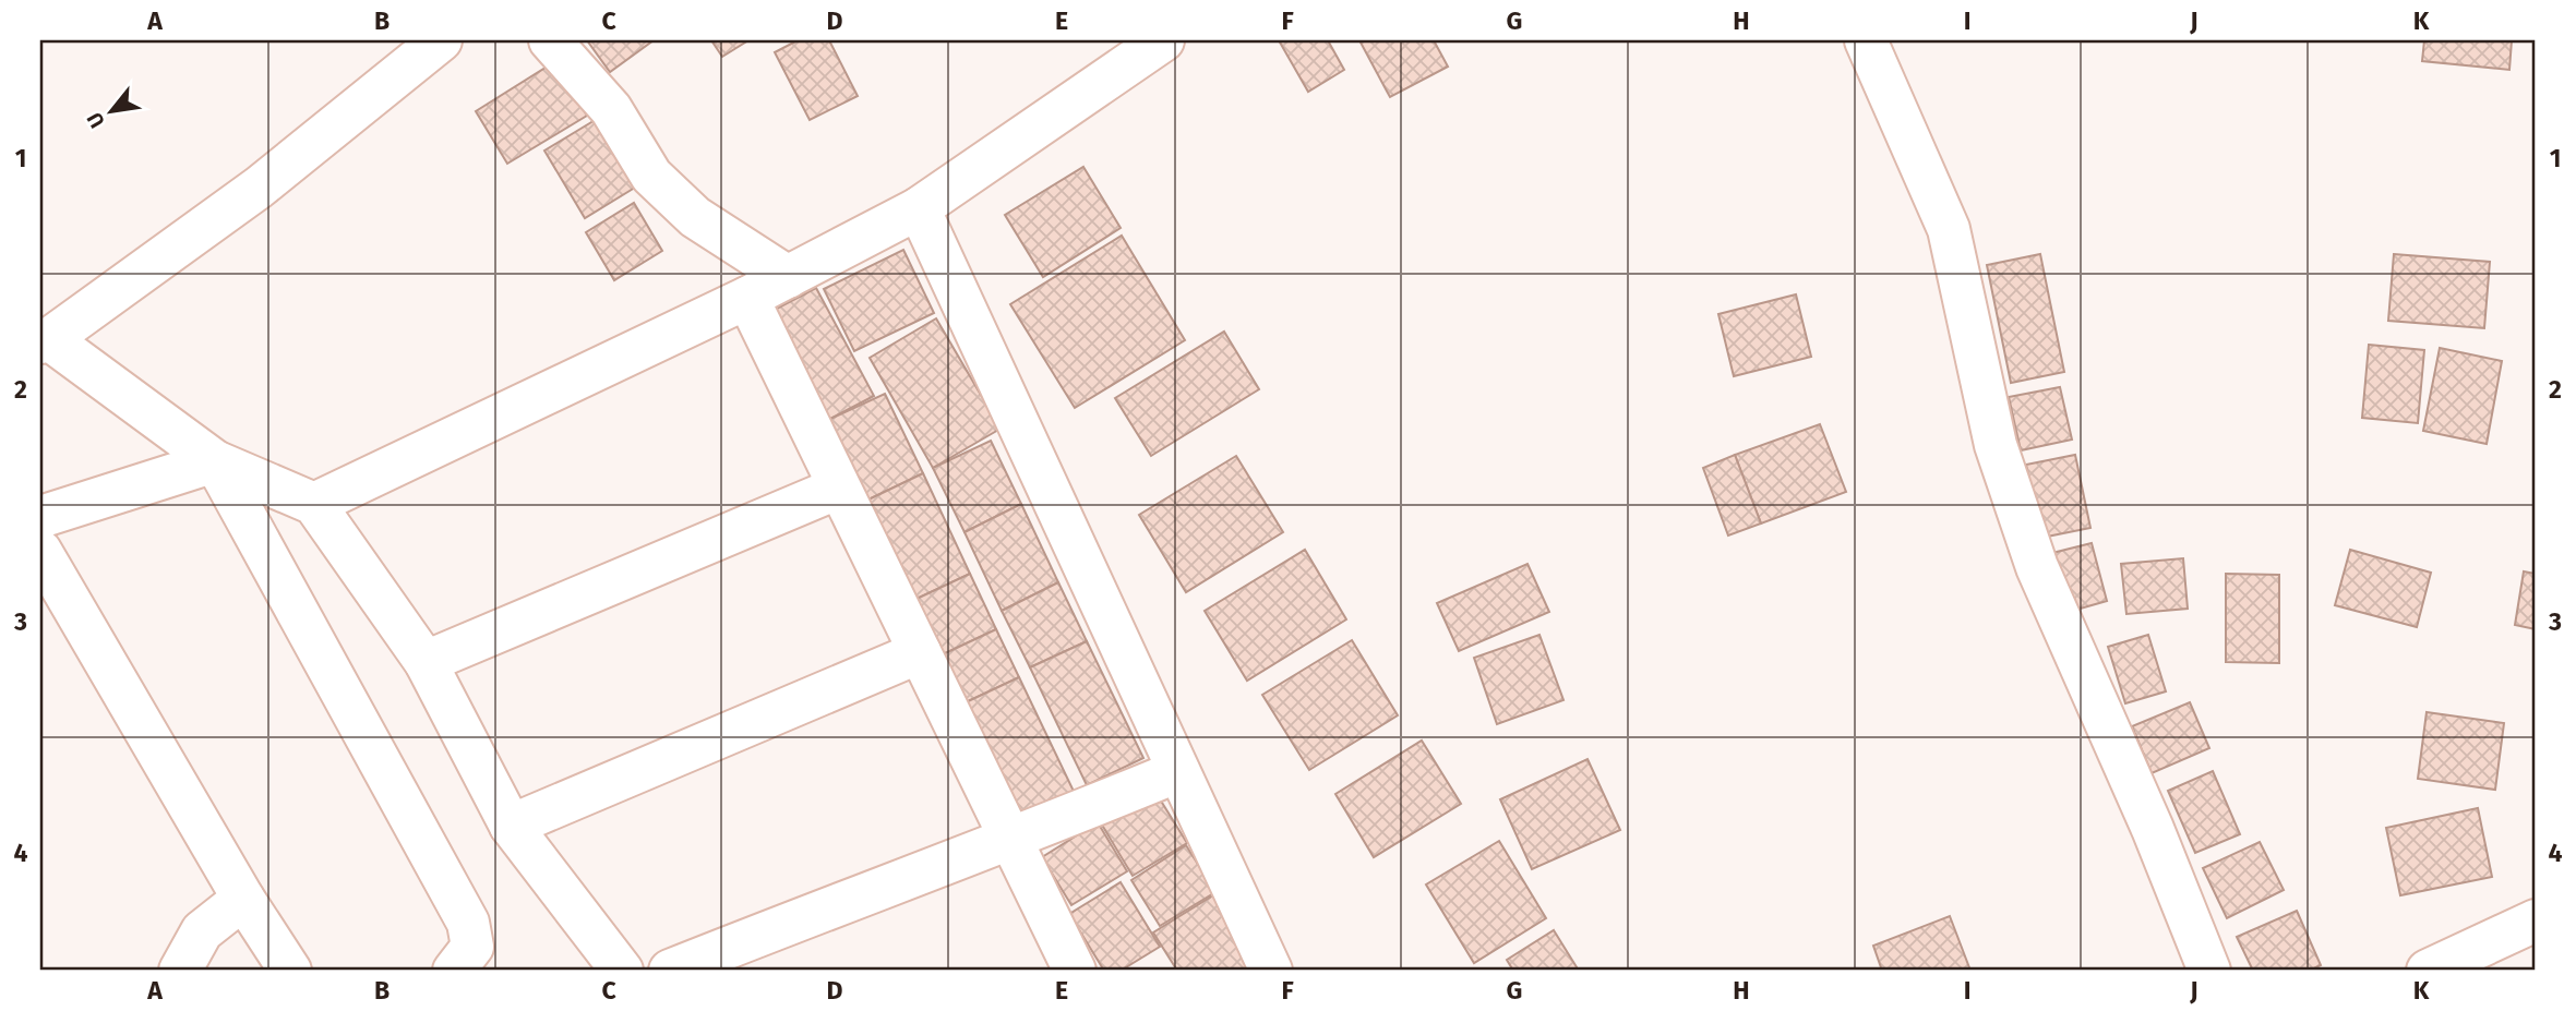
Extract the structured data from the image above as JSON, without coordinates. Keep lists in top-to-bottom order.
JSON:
{
  "north": "bottom left",
  "grid": {
    "columns": [
      "A",
      "B",
      "C",
      "D",
      "E",
      "F",
      "G",
      "H",
      "I",
      "J",
      "K"
    ],
    "rows": [
      "1",
      "2",
      "3",
      "4"
    ]
  }
}
